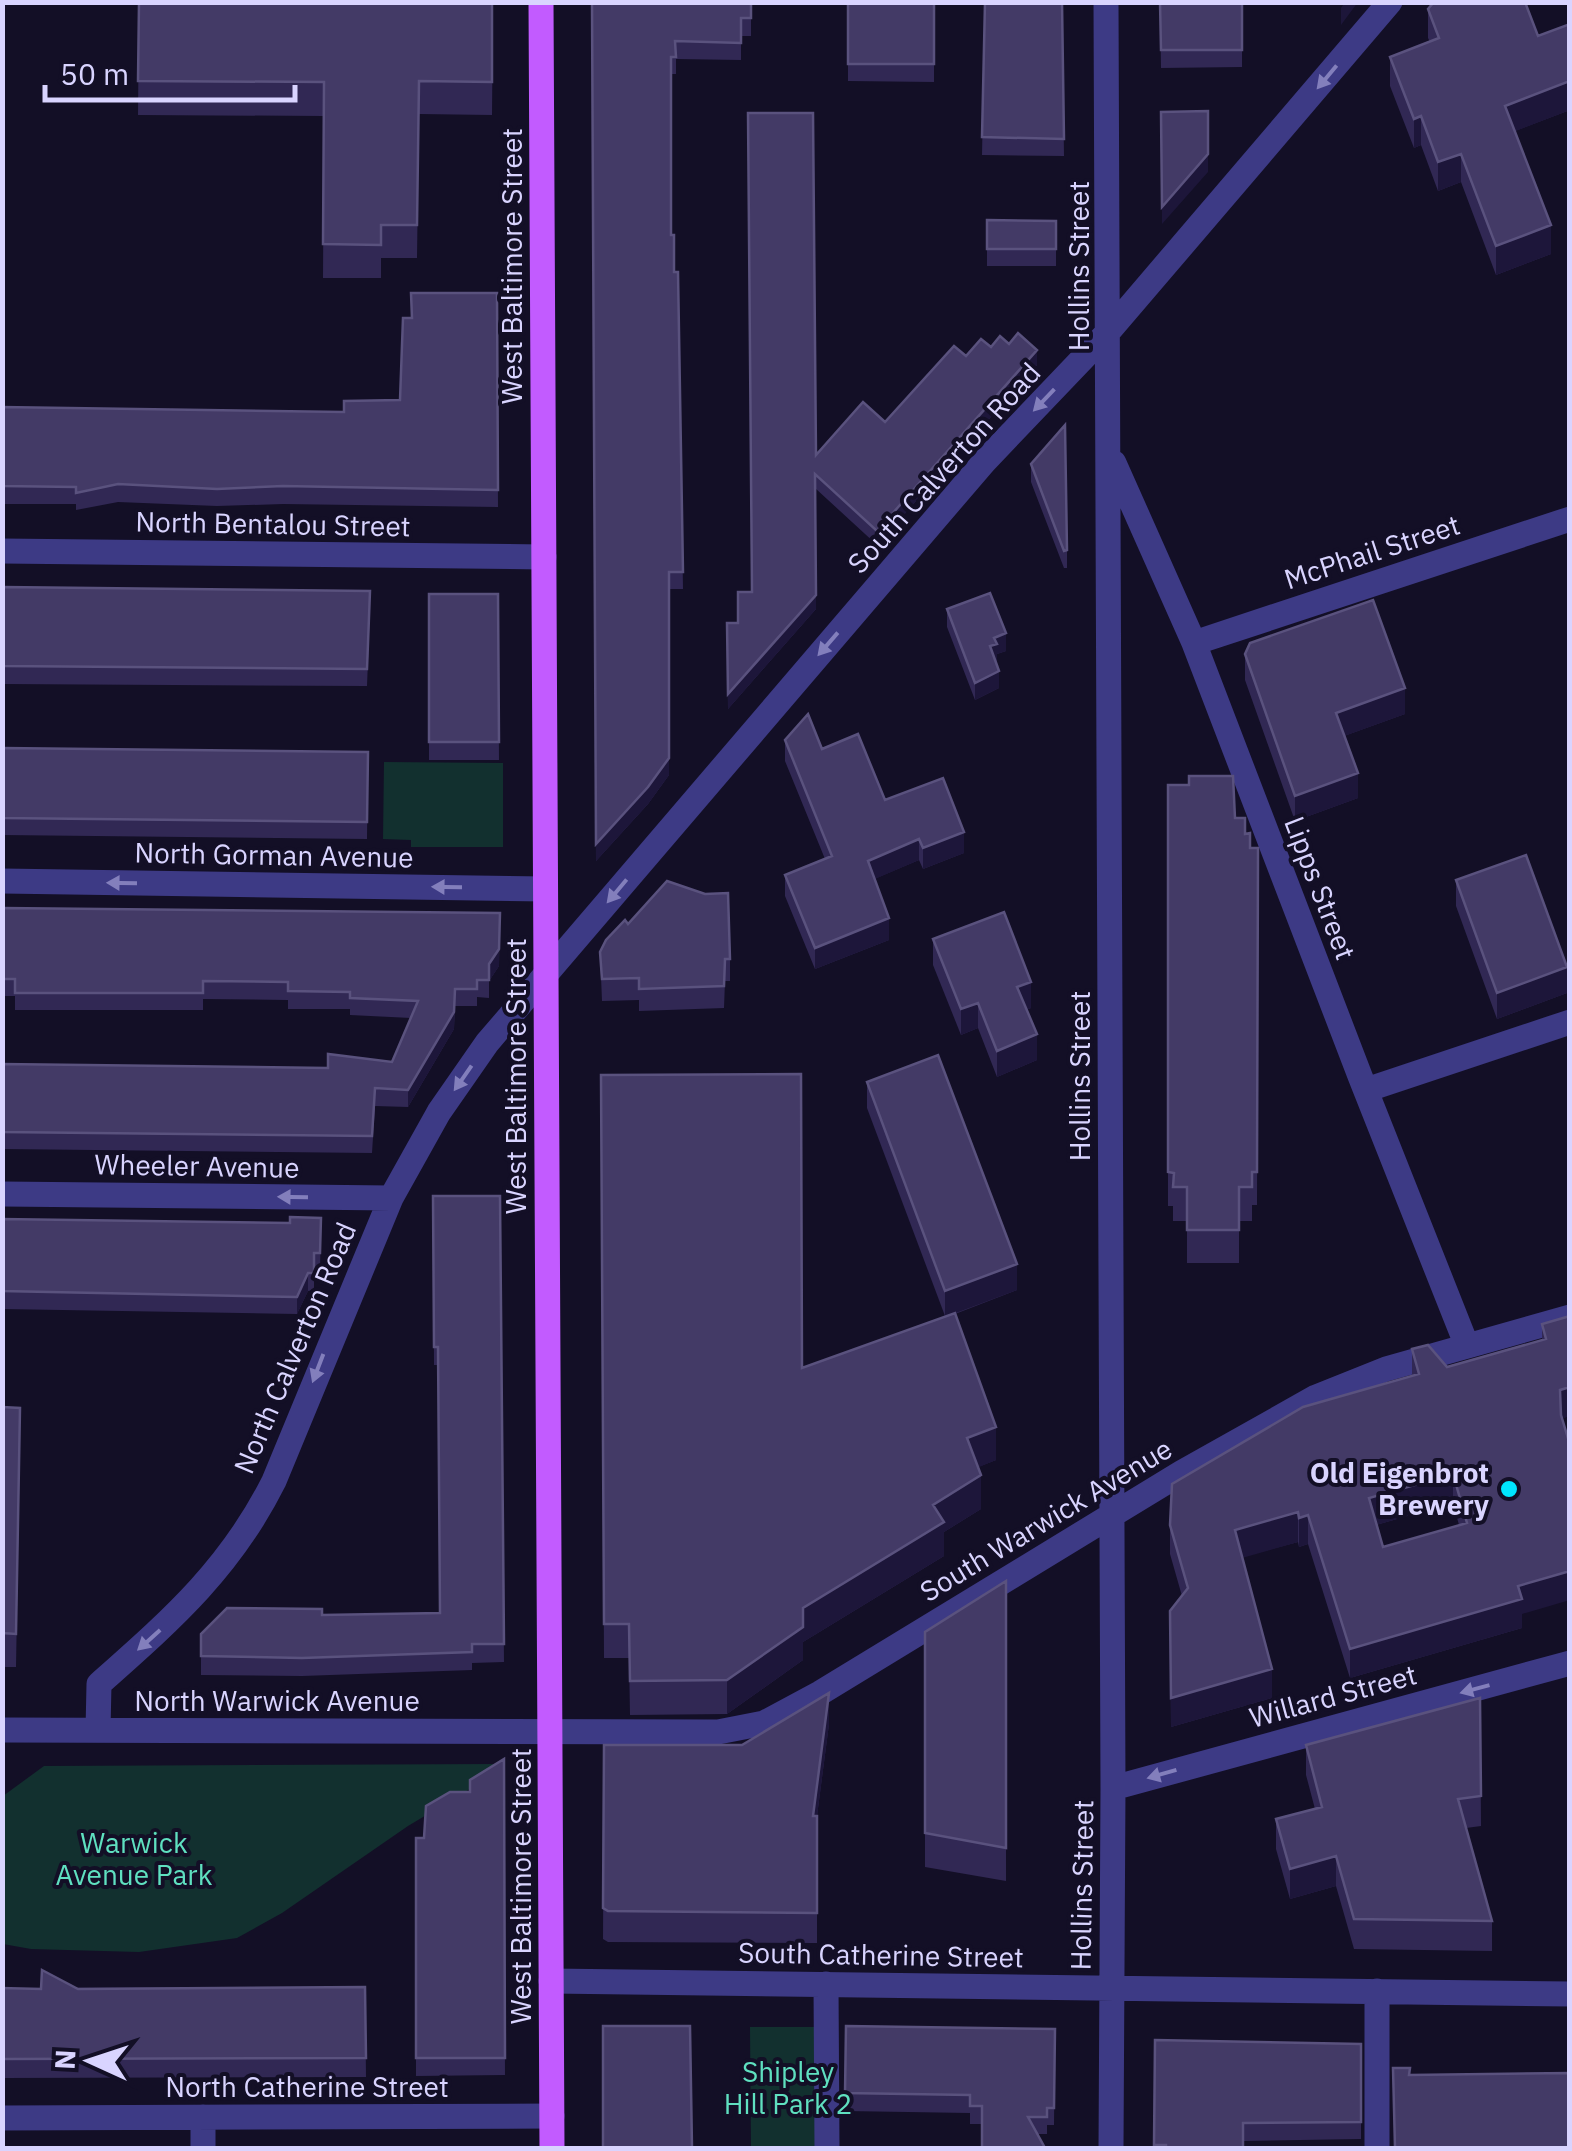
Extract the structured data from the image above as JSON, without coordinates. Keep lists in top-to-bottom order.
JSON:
{
  "streets": {
    "main road": ["West Baltimore Street"],
    "street": [
      "Hollins Street",
      "South Calverton Road",
      "North Bentalou Street",
      "McPhail Street",
      "North Gorman Avenue",
      "Lipps Street",
      "Wheeler Avenue",
      "North Calverton Road",
      "South Warwick Avenue",
      "Willard Street",
      "North Warwick Avenue",
      "South Catherine Street",
      "North Catherine Street"
    ]
  },
  "crossings": [
    ["West Baltimore Street", "South Calverton Road"],
    ["West Baltimore Street", "North Bentalou Street"],
    ["West Baltimore Street", "North Gorman Avenue"],
    ["West Baltimore Street", "North Calverton Road"],
    ["West Baltimore Street", "South Warwick Avenue"],
    ["West Baltimore Street", "North Warwick Avenue"],
    ["West Baltimore Street", "South Catherine Street"],
    ["West Baltimore Street", "North Catherine Street"],
    ["Hollins Street", "South Calverton Road"],
    ["Hollins Street", "Lipps Street"],
    ["Hollins Street", "South Warwick Avenue"],
    ["Hollins Street", "Willard Street"],
    ["Hollins Street", "South Catherine Street"],
    ["South Calverton Road", "North Calverton Road"],
    ["McPhail Street", "Lipps Street"],
    ["Lipps Street", "South Warwick Avenue"],
    ["Wheeler Avenue", "North Calverton Road"],
    ["North Calverton Road", "North Warwick Avenue"],
    ["South Warwick Avenue", "North Warwick Avenue"]
  ],
  "one_way": [
    "South Calverton Road",
    "North Gorman Avenue",
    "Wheeler Avenue",
    "North Calverton Road",
    "Willard Street"
  ],
  "parks": ["Warwick Avenue Park", "Shipley Hill Park 2"],
  "places": ["Old Eigenbrot Brewery"],
  "scale_bar": "50 m",
  "north": "left"
}
